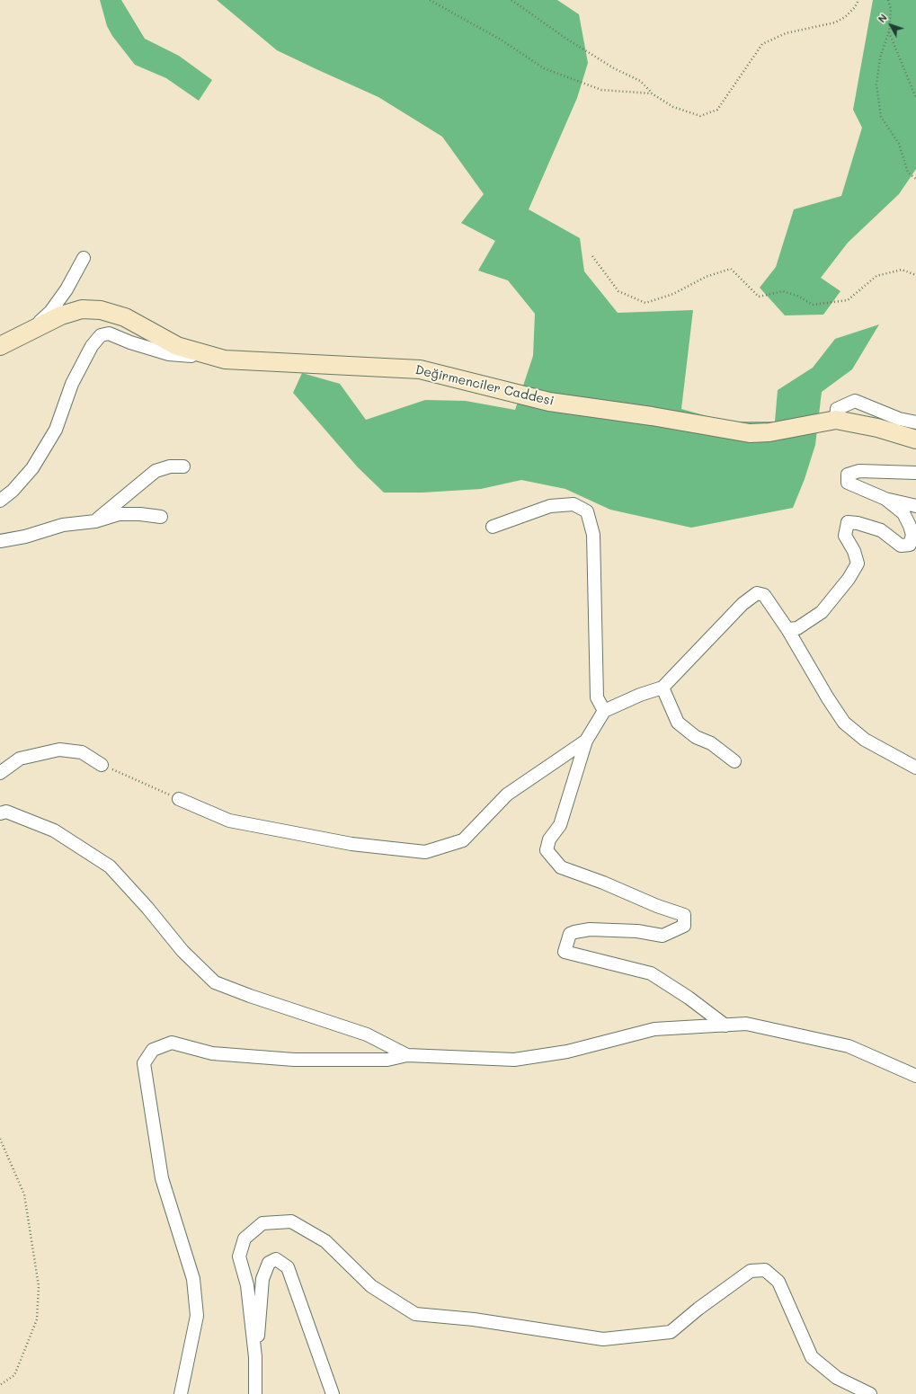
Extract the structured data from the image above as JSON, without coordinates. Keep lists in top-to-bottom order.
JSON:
{
  "streets": {
    "main road": ["Değirmenciler Caddesi"]
  },
  "north": "top left"
}
